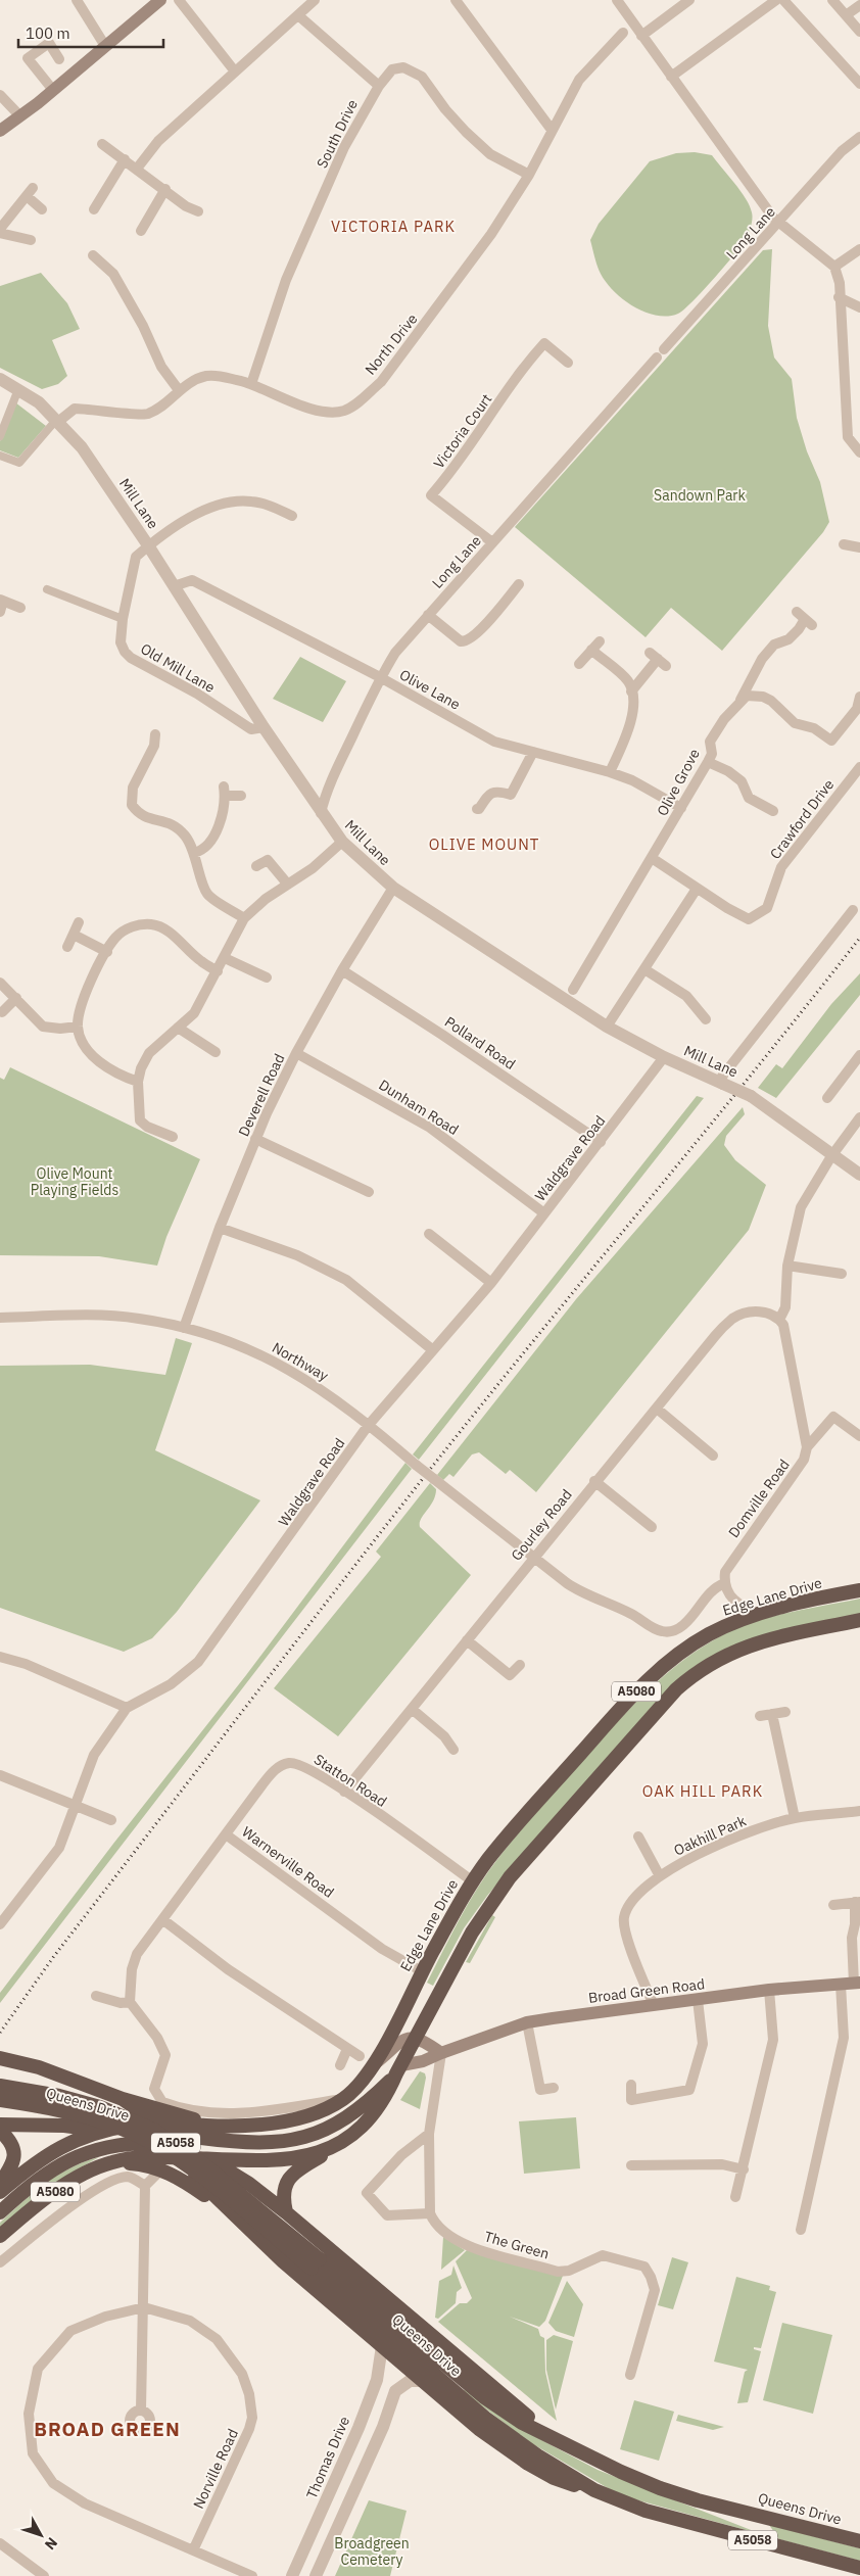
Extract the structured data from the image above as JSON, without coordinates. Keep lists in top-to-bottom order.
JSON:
{
  "streets": {
    "highway": [
      "Edge Lane Drive",
      "A5080",
      "Queens Drive",
      "A5058"
    ],
    "main road": ["Broad Green Road"],
    "street": [
      "South Drive",
      "Long Lane",
      "North Drive",
      "Victoria Court",
      "Mill Lane",
      "Old Mill Lane",
      "Olive Lane",
      "Olive Grove",
      "Crawford Drive",
      "Pollard Road",
      "Deverell Road",
      "Dunham Road",
      "Waldgrave Road",
      "Northway",
      "Domville Road",
      "Gourley Road",
      "Statton Road",
      "Oakhill Park",
      "Warnerville Road",
      "The Green",
      "Thomas Drive",
      "Norville Road"
    ]
  },
  "crossings": [
    ["South Drive", "North Drive"],
    ["Long Lane", "Victoria Court"],
    ["Long Lane", "Mill Lane"],
    ["Long Lane", "Olive Lane"],
    ["North Drive", "Mill Lane"],
    ["Mill Lane", "Old Mill Lane"],
    ["Mill Lane", "Olive Lane"],
    ["Mill Lane", "Deverell Road"],
    ["Mill Lane", "Waldgrave Road"],
    ["Olive Lane", "Olive Grove"],
    ["Olive Grove", "Crawford Drive"],
    ["Pollard Road", "Deverell Road"],
    ["Pollard Road", "Waldgrave Road"],
    ["Deverell Road", "Dunham Road"],
    ["Deverell Road", "Northway"],
    ["Dunham Road", "Waldgrave Road"],
    ["Waldgrave Road", "Northway"],
    ["Northway", "Domville Road"],
    ["Northway", "Gourley Road"],
    ["Gourley Road", "Statton Road"],
    ["Edge Lane Drive", "Statton Road"],
    ["Edge Lane Drive", "Warnerville Road"],
    ["A5080", "Broad Green Road"],
    ["Statton Road", "Warnerville Road"],
    ["Oakhill Park", "Broad Green Road"]
  ],
  "districts": [
    "VICTORIA PARK",
    "OLIVE MOUNT",
    "OAK HILL PARK",
    "BROAD GREEN"
  ],
  "parks": ["Sandown Park", "Olive Mount Playing Fields", "Broadgreen Cemetery"],
  "scale_bar": "100 m",
  "north": "bottom right"
}
